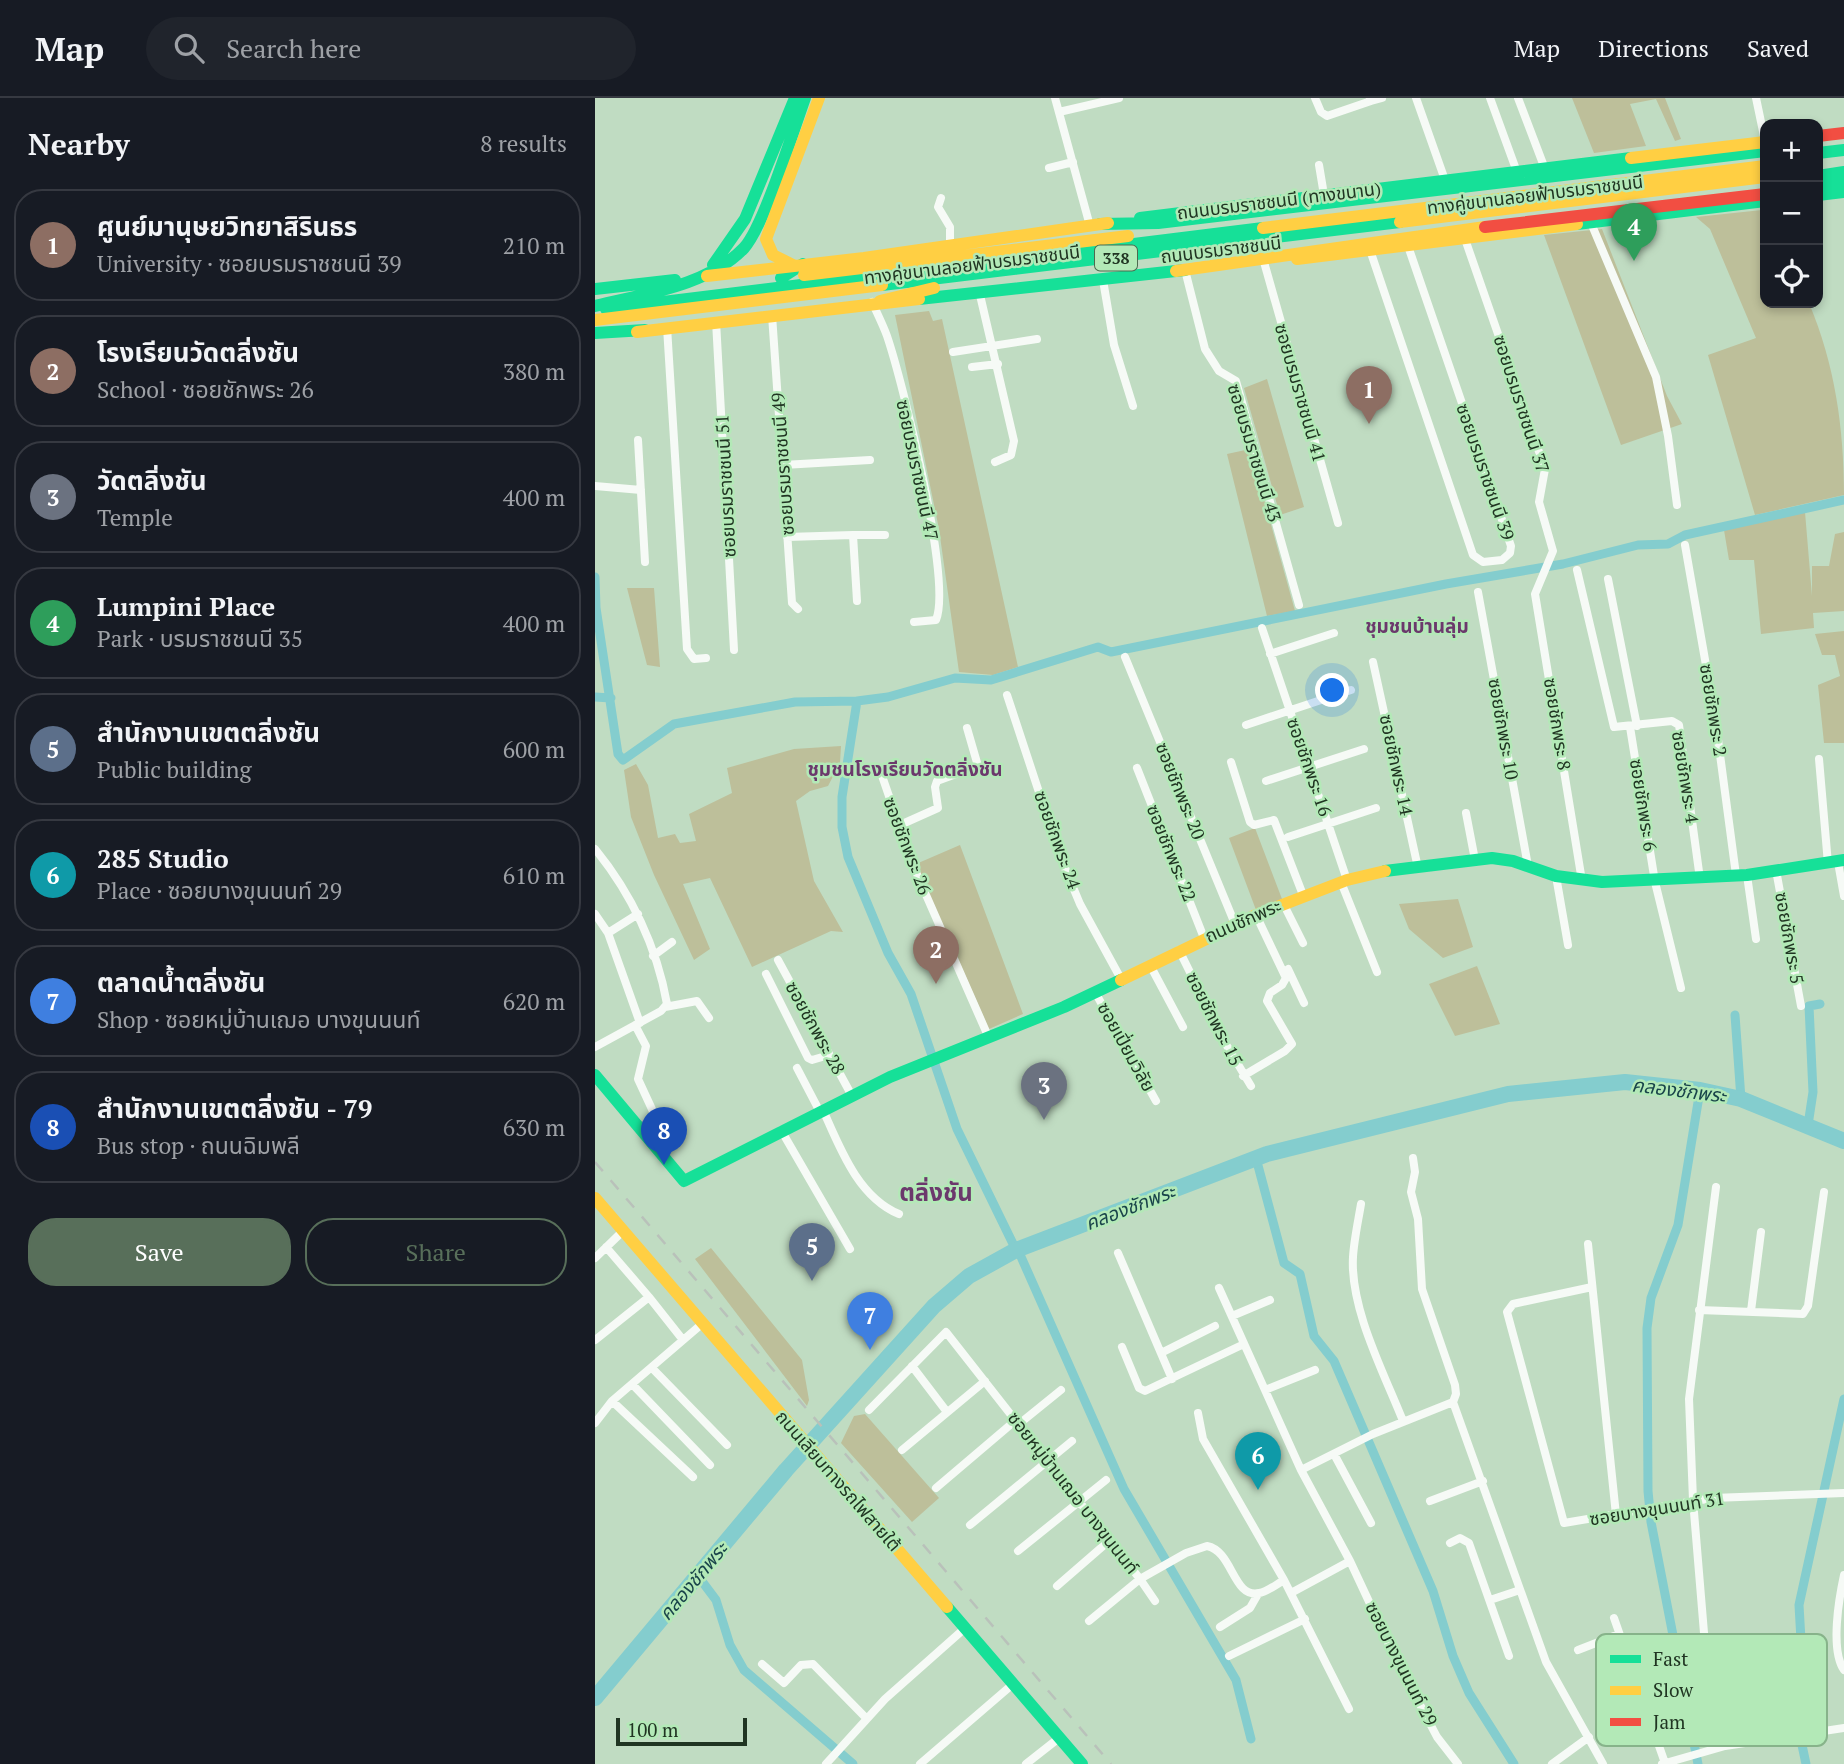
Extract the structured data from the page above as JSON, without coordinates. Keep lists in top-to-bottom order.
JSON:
{
  "streets": {
    "main road": [
      "ทางคู่ขนานลอยฟ้าบรมราชชนนี",
      "ถนนบรมราชชนนี (ทางขนาน)",
      "ถนนบรมราชชนนี",
      "338",
      "ถนนชักพระ",
      "ถนนเลียบทางรถไฟสายใต้"
    ],
    "street": [
      "ซอยบรมราชชนนี 41",
      "ซอยบรมราชชนนี 37",
      "ซอยบรมราชชนนี 43",
      "ซอยบรมราชชนนี 49",
      "ซอยบรมราชชนนี 47",
      "ซอยบรมราชชนนี 39",
      "ซอยบรมราชชนนี 51",
      "ซอยชักพระ 2",
      "ซอยชักพระ 8",
      "ซอยชักพระ 10",
      "ซอยชักพระ 14",
      "ซอยชักพระ 16",
      "ซอยชักพระ 4",
      "ซอยชักพระ 20",
      "ซอยชักพระ 6",
      "ซอยชักพระ 24",
      "ซอยชักพระ 26",
      "ซอยชักพระ 22",
      "ซอยชักพระ 5",
      "ซอยชักพระ 15",
      "ซอยชักพระ 28",
      "ซอยเปี่ยมวิลัย",
      "ซอยหมู่บ้านเฌอ บางขุนนนท์",
      "ซอยบางขุนนนท์ 31",
      "ซอยบางขุนนนท์ 29"
    ]
  },
  "crossings": [
    ["ทางคู่ขนานลอยฟ้าบรมราชชนนี", "ถนนบรมราชชนนี"],
    ["ถนนบรมราชชนนี (ทางขนาน)", "338"],
    ["ถนนบรมราชชนนี", "338"],
    ["ถนนบรมราชชนนี", "ซอยบรมราชชนนี 49"],
    ["ถนนบรมราชชนนี", "ซอยบรมราชชนนี 47"],
    ["ถนนบรมราชชนนี", "ซอยบรมราชชนนี 51"],
    ["338", "ซอยบรมราชชนนี 41"],
    ["338", "ซอยบรมราชชนนี 37"],
    ["338", "ซอยบรมราชชนนี 43"],
    ["338", "ซอยบรมราชชนนี 47"],
    ["338", "ซอยบรมราชชนนี 39"],
    ["ซอยบรมราชชนนี 37", "ซอยชักพระ 8"],
    ["ซอยชักพระ 2", "ถนนชักพระ"],
    ["ซอยชักพระ 8", "ถนนชักพระ"],
    ["ซอยชักพระ 10", "ถนนชักพระ"],
    ["ซอยชักพระ 14", "ถนนชักพระ"],
    ["ซอยชักพระ 16", "ถนนชักพระ"],
    ["ซอยชักพระ 4", "ซอยชักพระ 6"],
    ["ซอยชักพระ 4", "ถนนชักพระ"],
    ["ซอยชักพระ 20", "ถนนชักพระ"],
    ["ซอยชักพระ 6", "ถนนชักพระ"],
    ["ซอยชักพระ 24", "ถนนชักพระ"],
    ["ซอยชักพระ 26", "ถนนชักพระ"],
    ["ซอยชักพระ 22", "ถนนชักพระ"],
    ["ถนนชักพระ", "ซอยชักพระ 5"],
    ["ถนนชักพระ", "ซอยชักพระ 15"],
    ["ถนนชักพระ", "ซอยชักพระ 28"],
    ["ถนนชักพระ", "ซอยเปี่ยมวิลัย"]
  ],
  "districts": ["ชุมชนบ้านลุ่ม", "ชุมชนโรงเรียนวัดตลิ่งชัน", "ตลิ่งชัน"],
  "water": ["คลองชักพระ"],
  "legend": ["Fast", "Slow", "Jam"],
  "scale_bar": "100 m",
  "page": {
    "header": "Map",
    "search": "Search here",
    "nav": ["Map", "Directions", "Saved"],
    "heading": ["Nearby", "8 results"],
    "map_buttons": ["+", "−"],
    "list": [
      {
        "mark": "1",
        "name": "ศูนย์มานุษยวิทยาสิรินธร",
        "note": "University · ซอยบรมราชชนนี 39",
        "value": "210 m"
      },
      {
        "mark": "2",
        "name": "โรงเรียนวัดตลิ่งชัน",
        "note": "School · ซอยชักพระ 26",
        "value": "380 m"
      },
      {
        "mark": "3",
        "name": "วัดตลิ่งชัน",
        "note": "Temple",
        "value": "400 m"
      },
      {
        "mark": "4",
        "name": "Lumpini Place",
        "note": "Park · บรมราชชนนี 35",
        "value": "400 m"
      },
      {
        "mark": "5",
        "name": "สำนักงานเขตตลิ่งชัน",
        "note": "Public building",
        "value": "600 m"
      },
      {
        "mark": "6",
        "name": "285 Studio",
        "note": "Place · ซอยบางขุนนนท์ 29",
        "value": "610 m"
      },
      {
        "mark": "7",
        "name": "ตลาดน้ำตลิ่งชัน",
        "note": "Shop · ซอยหมู่บ้านเฌอ บางขุนนนท์",
        "value": "620 m"
      },
      {
        "mark": "8",
        "name": "สำนักงานเขตตลิ่งชัน - 79",
        "note": "Bus stop · ถนนฉิมพลี",
        "value": "630 m"
      }
    ],
    "pins": [
      "4",
      "1",
      "2",
      "3",
      "8",
      "5",
      "7",
      "6"
    ],
    "buttons": ["Save", "Share"],
    "scale": "100 m"
  }
}
